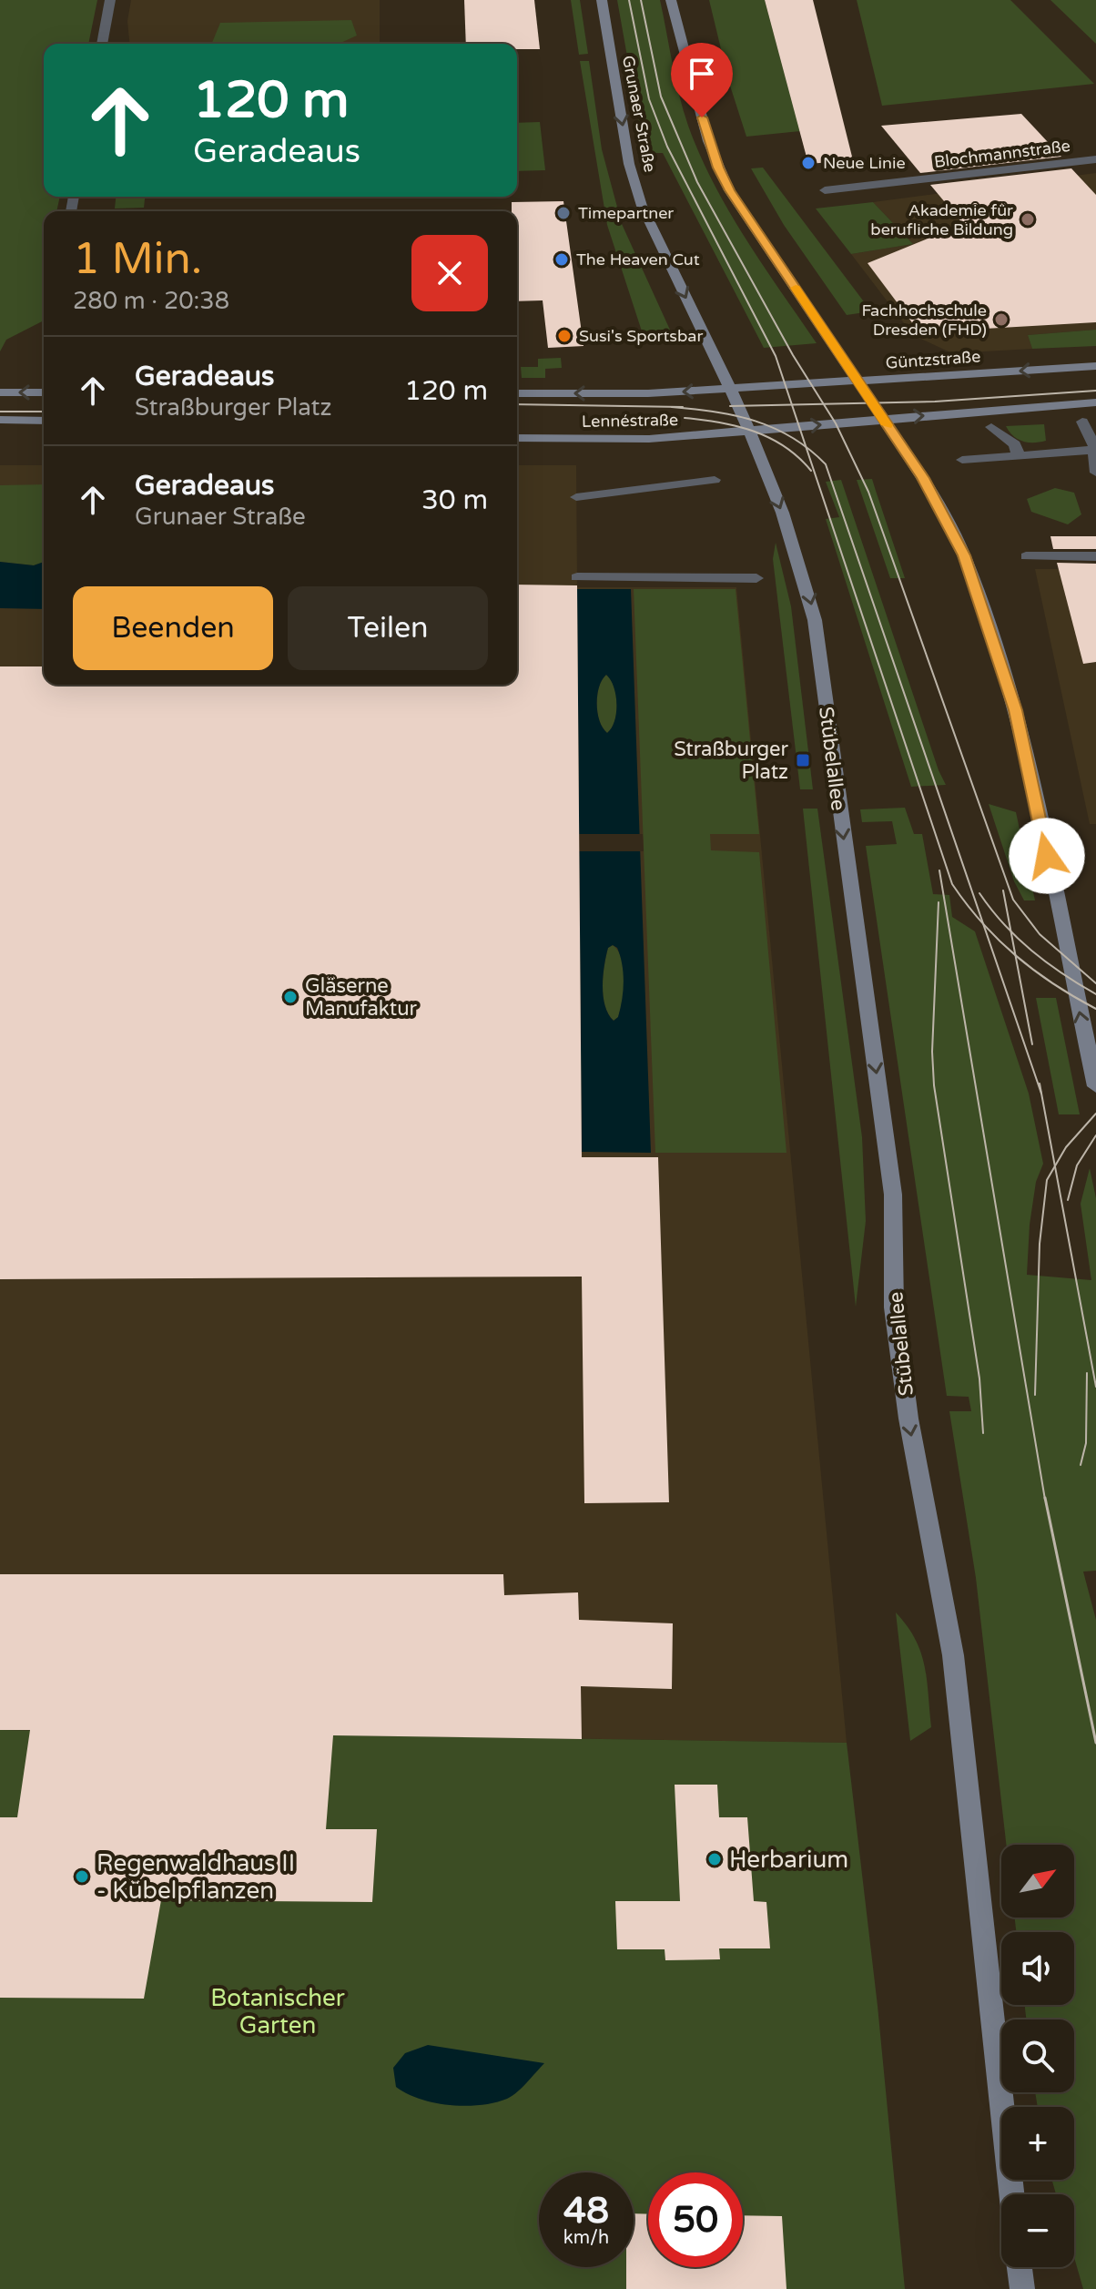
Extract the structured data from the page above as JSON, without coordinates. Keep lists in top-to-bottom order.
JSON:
{
  "streets": {
    "main road": [
      "Grunaer Straße",
      "Güntzstraße",
      "Lennéstraße",
      "Stübelallee"
    ],
    "street": ["Blochmannstraße"]
  },
  "crossings": [
    ["Grunaer Straße", "Güntzstraße"],
    ["Grunaer Straße", "Lennéstraße"],
    ["Güntzstraße", "Lennéstraße"],
    ["Lennéstraße", "Stübelallee"]
  ],
  "one_way": ["Stübelallee"],
  "parks": ["Botanischer Garten"],
  "places": {
    "other": [
      "Neue Linie",
      "Timepartner",
      "Akademie für berufliche Bildung",
      "The Heaven Cut",
      "Fachhochschule Dresden (FHD)",
      "Susi's Sportsbar",
      "Gläserne Manufaktur",
      "Herbarium",
      "Regenwaldhaus II - Kübelpflanzen"
    ],
    "transit": ["Straßburger Platz"]
  },
  "north": "top right",
  "page": {
    "turn": ["120 m", "Geradeaus"],
    "heading": ["1 Min.", "280 m · 20:38"],
    "list": [
      {
        "name": "Geradeaus",
        "note": "Straßburger Platz",
        "value": "120 m"
      },
      {
        "name": "Geradeaus",
        "note": "Grunaer Straße",
        "value": "30 m"
      }
    ],
    "buttons": ["Beenden", "Teilen"],
    "map_buttons": ["+", "−"],
    "speed": "48 km/h",
    "limit": "50"
  }
}
